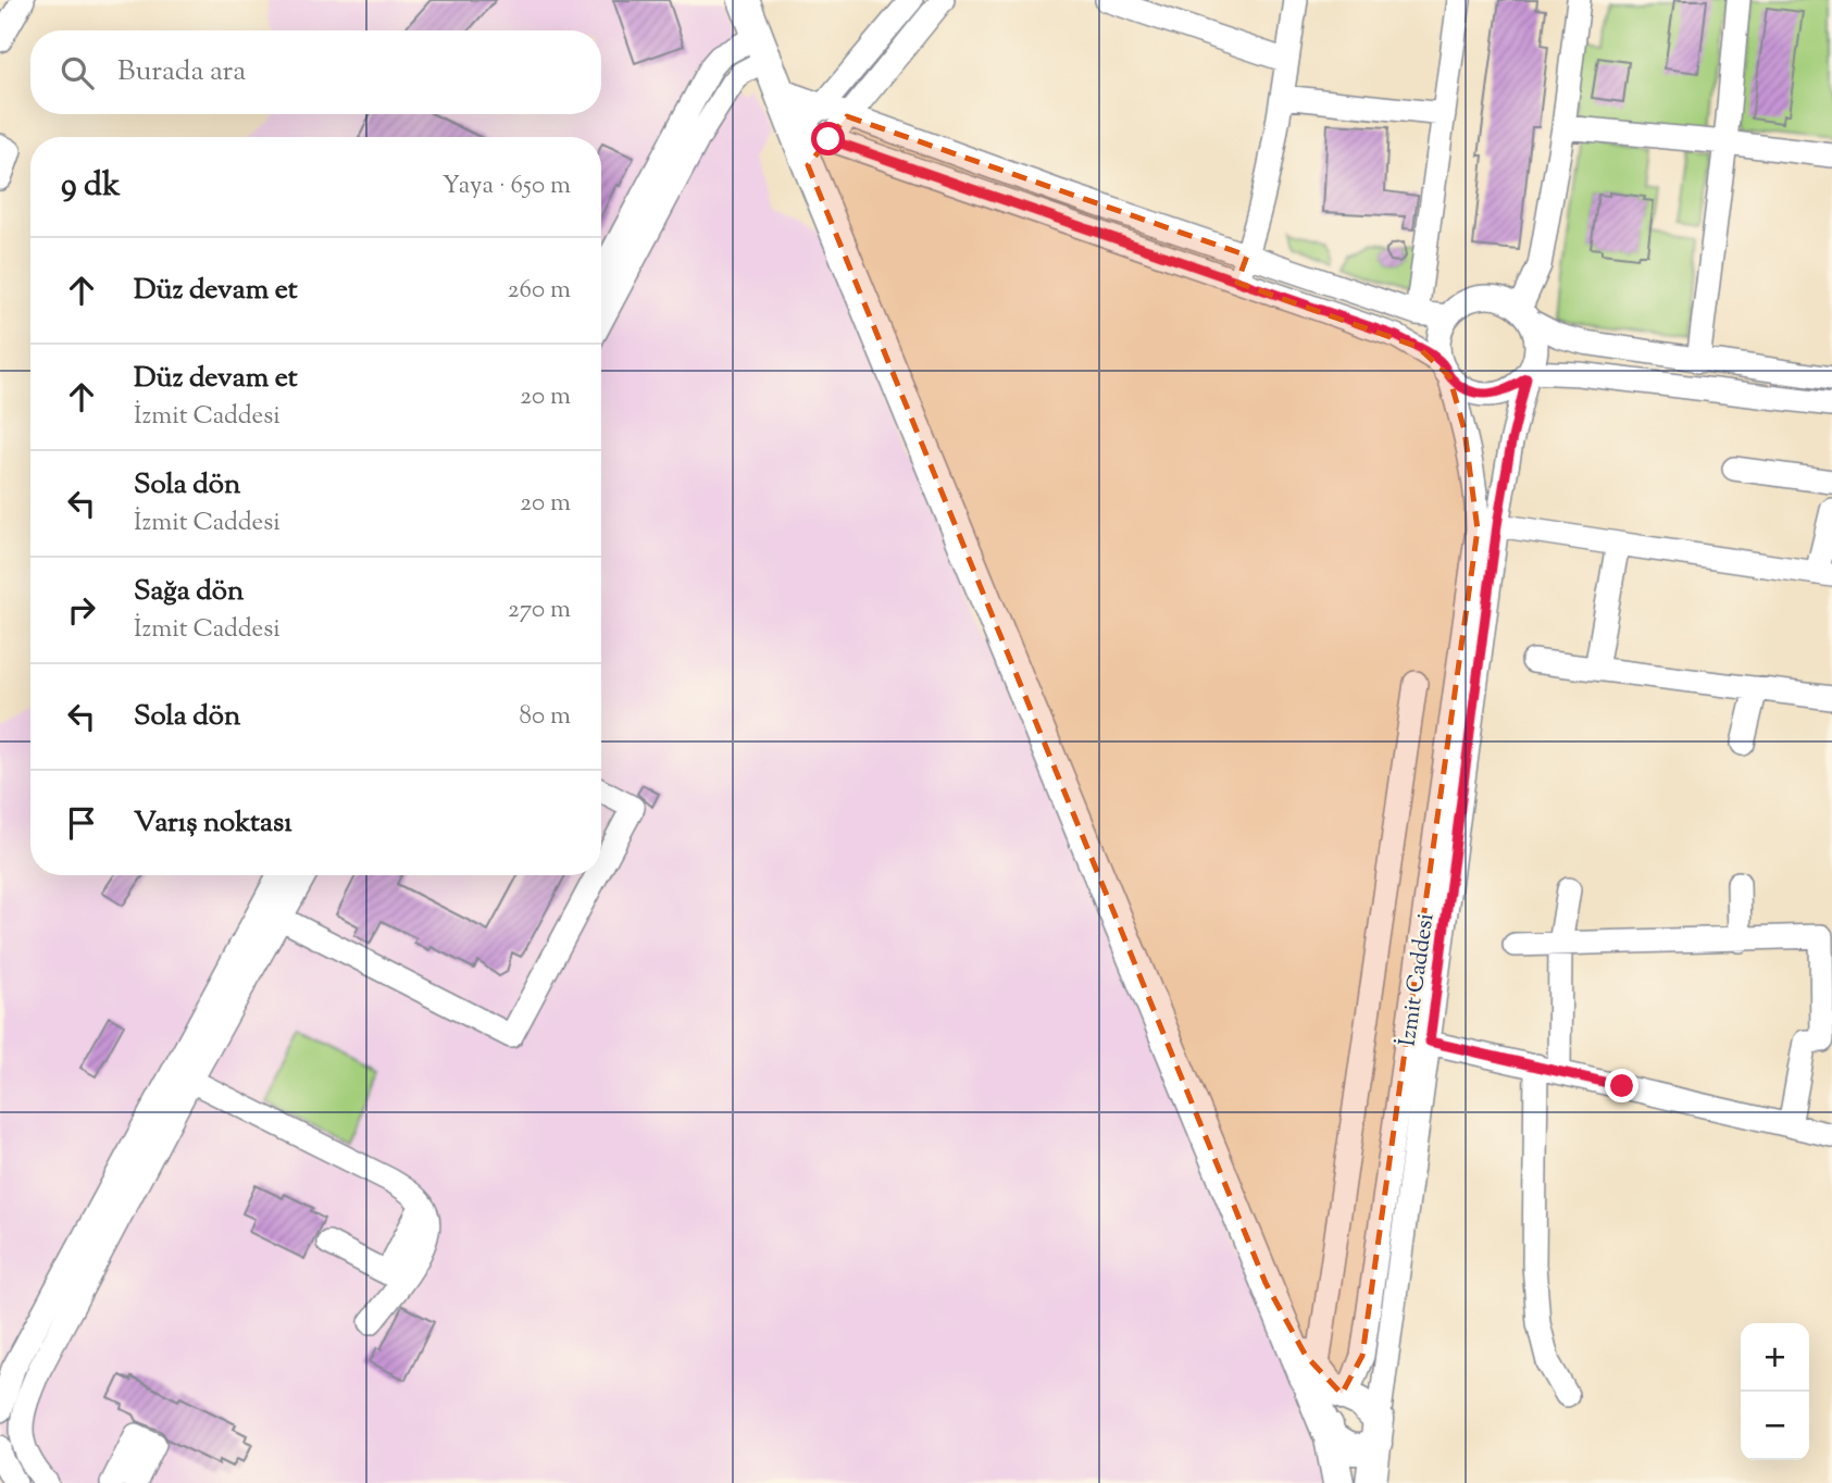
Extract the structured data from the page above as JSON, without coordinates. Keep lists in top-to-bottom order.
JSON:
{
  "streets": {
    "main road": ["İzmit Caddesi"]
  },
  "page": {
    "search": "Burada ara",
    "heading": ["9 dk", "Yaya · 650 m"],
    "list": [
      ["Düz devam et", "260 m"],
      ["Düz devam et", "İzmit Caddesi", "20 m"],
      ["Sola dön", "İzmit Caddesi", "20 m"],
      ["Sağa dön", "İzmit Caddesi", "270 m"],
      ["Sola dön", "80 m"],
      "Varış noktası"
    ],
    "map_buttons": ["+", "−"]
  }
}
